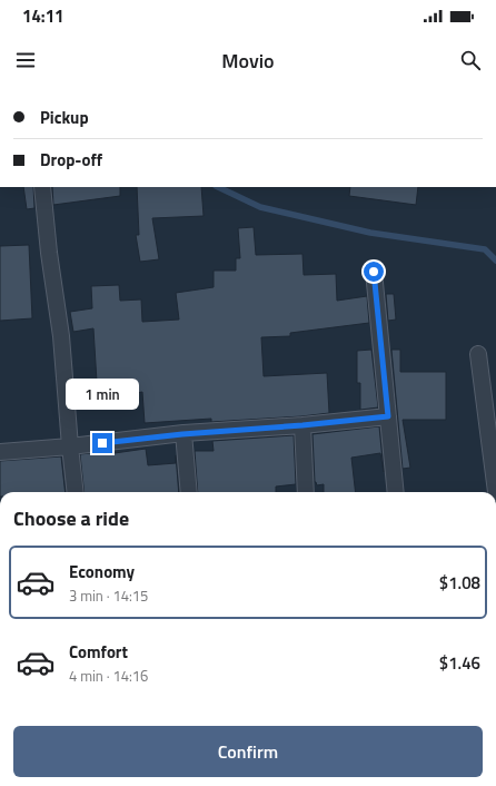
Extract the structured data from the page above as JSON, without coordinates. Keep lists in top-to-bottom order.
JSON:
{
  "page": {
    "status": "14:11",
    "header": "Movio",
    "banner": ["Pickup", "Drop-off"],
    "bubble": "1 min",
    "heading": "Choose a ride",
    "list": [
      {
        "name": "Economy",
        "note": "3 min · 14:15",
        "value": "$1.08"
      },
      {
        "name": "Comfort",
        "note": "4 min · 14:16",
        "value": "$1.46"
      }
    ],
    "buttons": "Confirm"
  }
}
